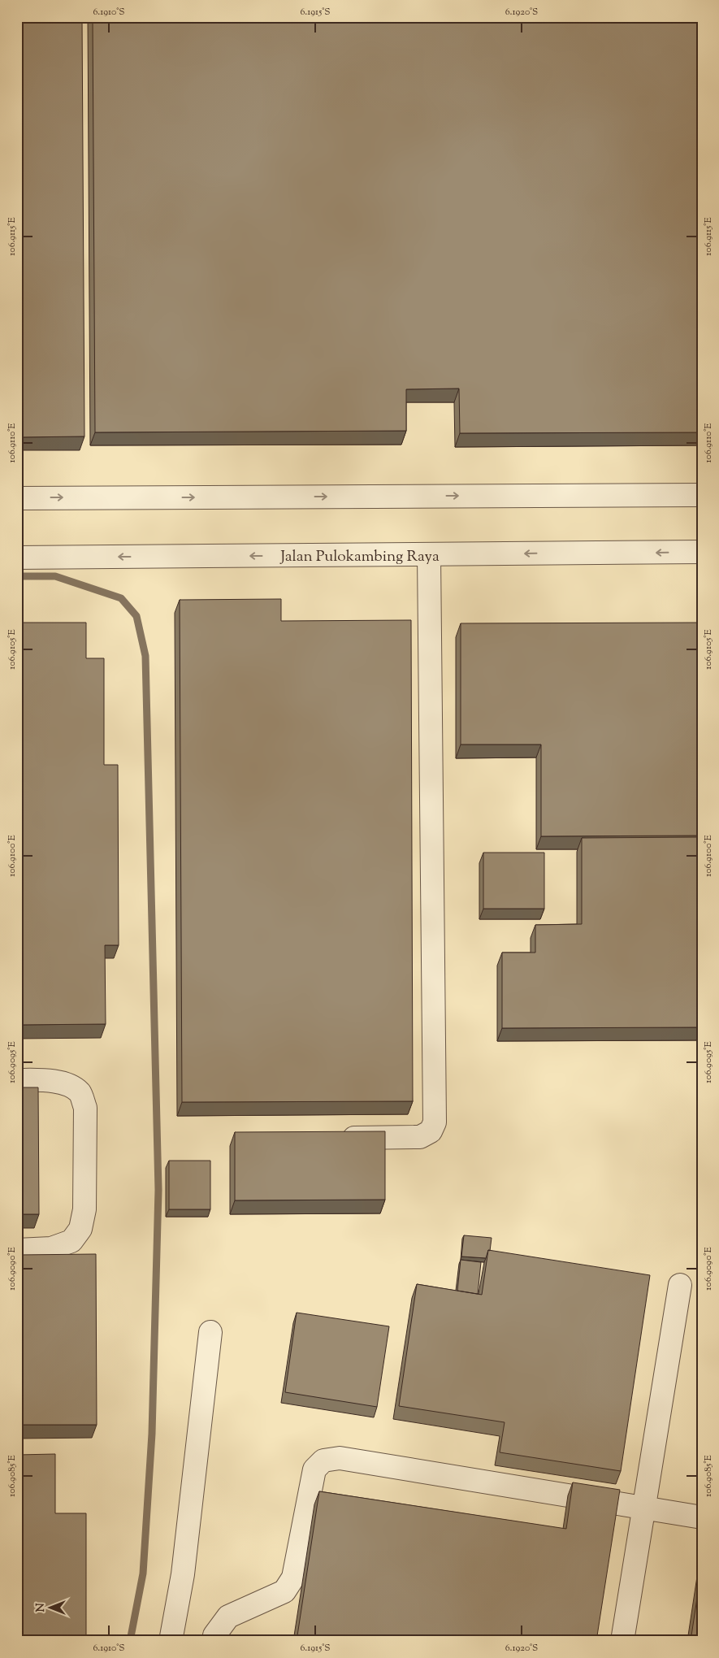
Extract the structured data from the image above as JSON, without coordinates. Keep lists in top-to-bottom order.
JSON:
{
  "streets": {
    "street": ["Jalan Pulokambing Raya"]
  },
  "north": "left",
  "coordinates": [
    "6.1910°S",
    "6.1915°S",
    "6.1920°S",
    "106.9115°E",
    "106.9110°E",
    "106.9105°E",
    "106.9100°E",
    "106.9095°E",
    "106.9090°E",
    "106.9085°E"
  ]
}
